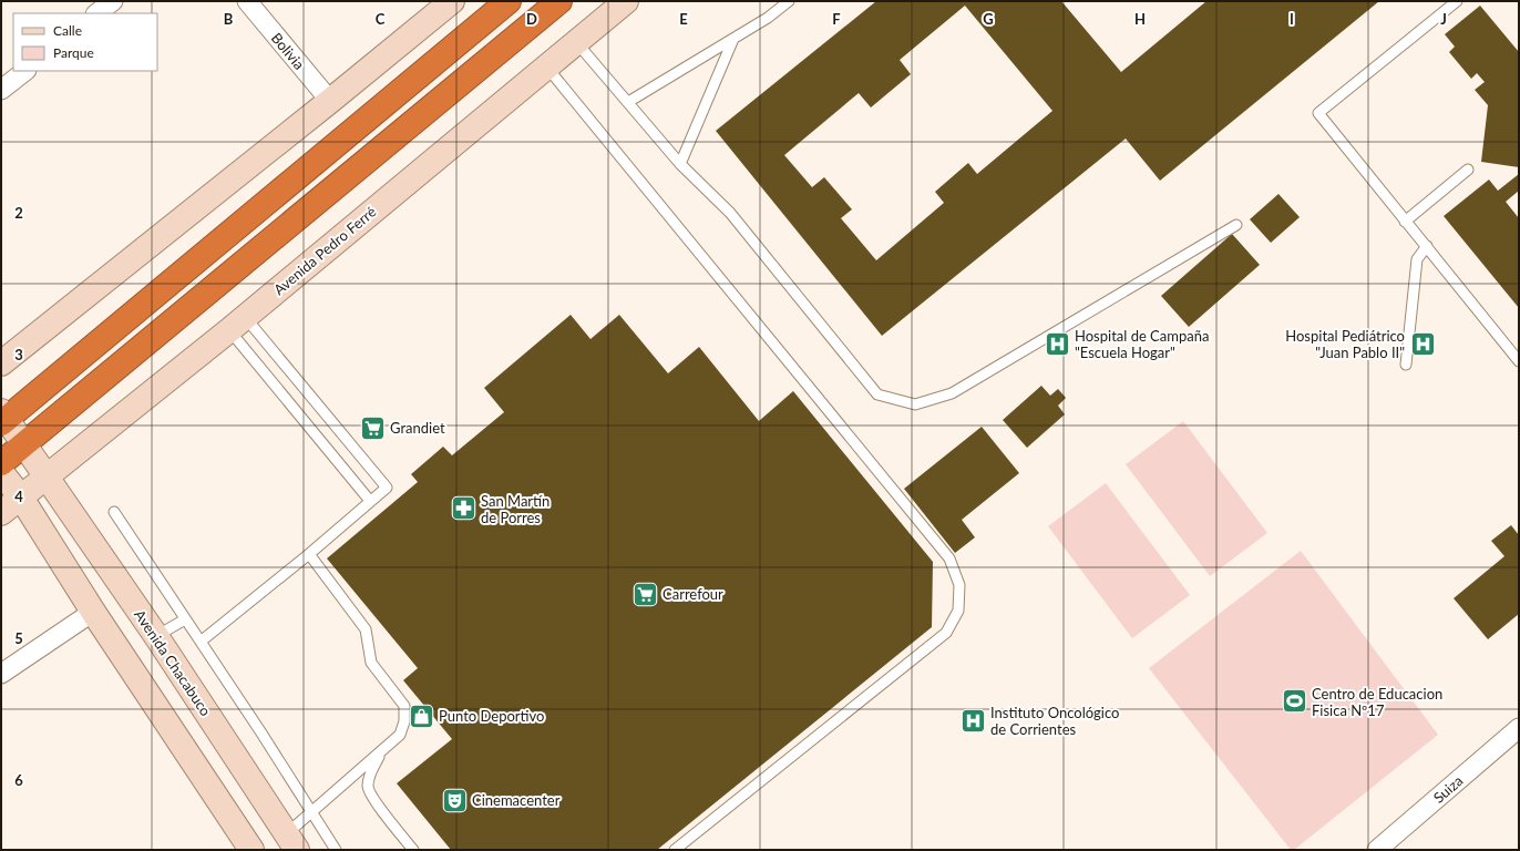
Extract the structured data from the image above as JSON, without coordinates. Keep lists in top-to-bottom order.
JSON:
{
  "streets": {
    "main road": ["Avenida Pedro Ferré", "Avenida Chacabuco"],
    "street": ["Bolivia", "Suiza"]
  },
  "crossings": [
    ["Avenida Pedro Ferré", "Avenida Chacabuco"]
  ],
  "places": {
    "hospital": ["Hospital de Campaña \"Escuela Hogar\"", "Hospital Pediátrico \"Juan Pablo II\"", "Instituto Oncológico de Corrientes"],
    "supermarket": ["Grandiet", "Carrefour"],
    "pharmacy": ["San Martín de Porres"],
    "sports": ["Centro de Educacion Fisica Nº17"],
    "shop": ["Punto Deportivo"],
    "theatre": ["Cinemacenter"]
  },
  "legend": ["Calle", "Parque"],
  "grid": {
    "columns": [
      "B",
      "C",
      "D",
      "E",
      "F",
      "G",
      "H",
      "I",
      "J"
    ],
    "rows": [
      "2",
      "3",
      "4",
      "5",
      "6"
    ]
  }
}
